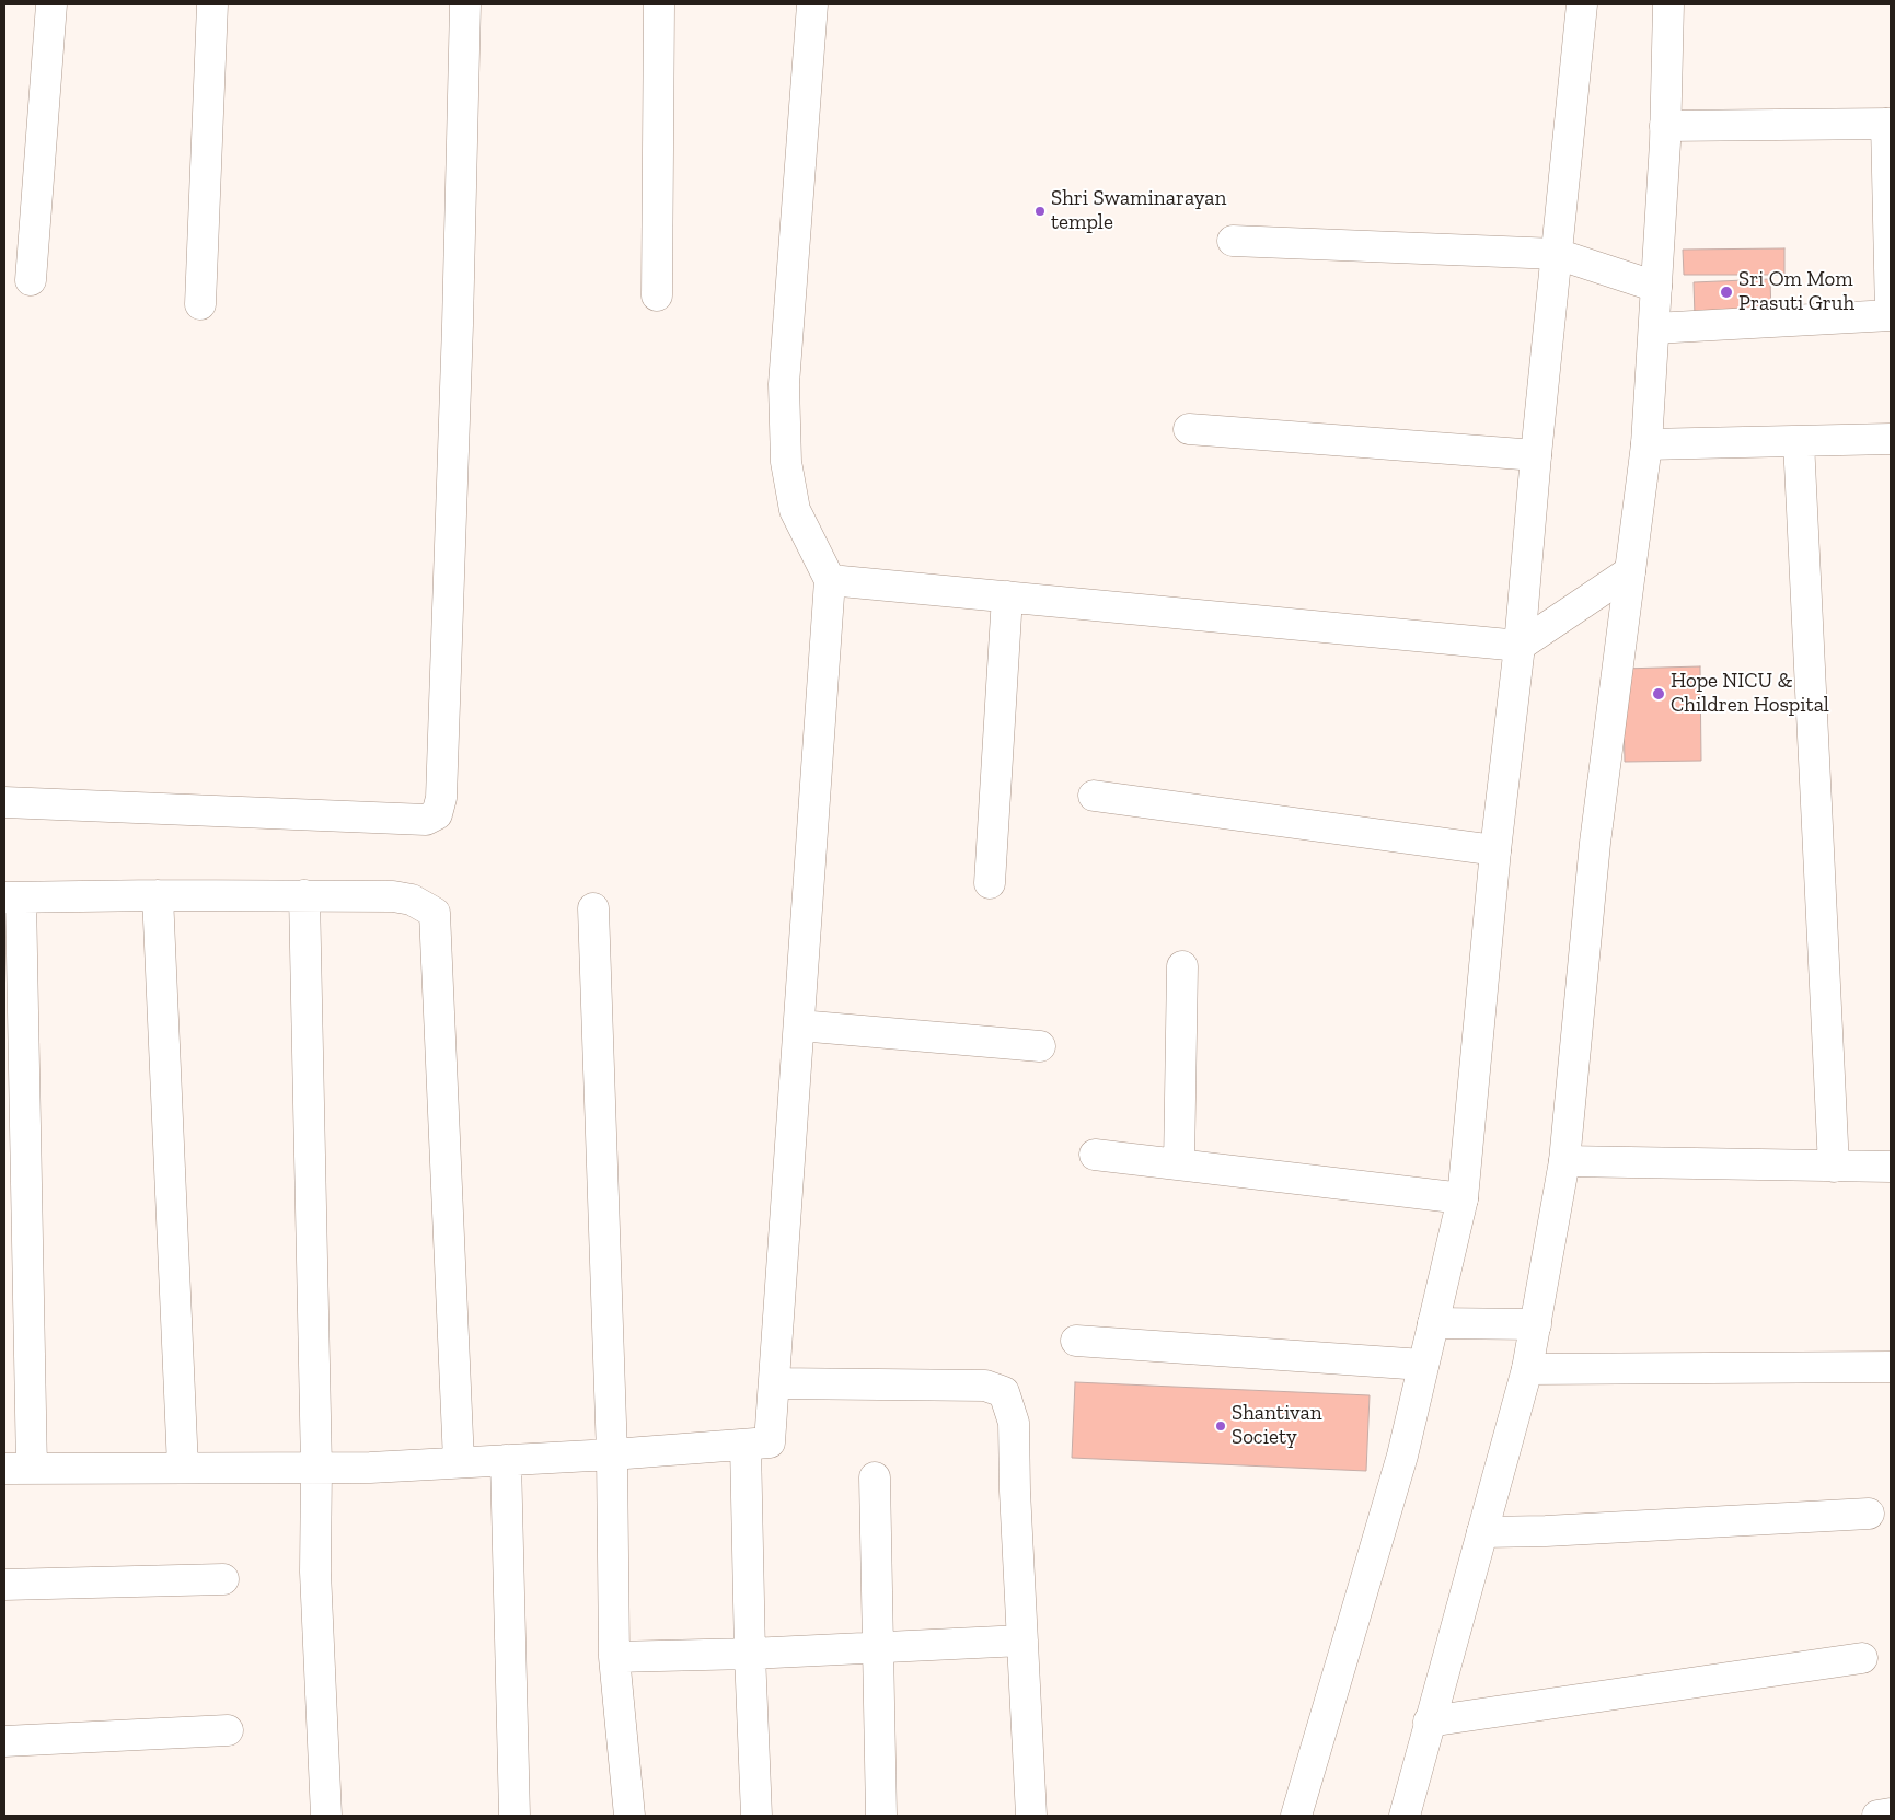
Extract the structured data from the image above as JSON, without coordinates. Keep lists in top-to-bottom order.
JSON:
{
  "places": [
    "Shri Swaminarayan temple",
    "Sri Om Mom Prasuti Gruh",
    "Hope NICU & Children Hospital",
    "Shantivan Society"
  ]
}
